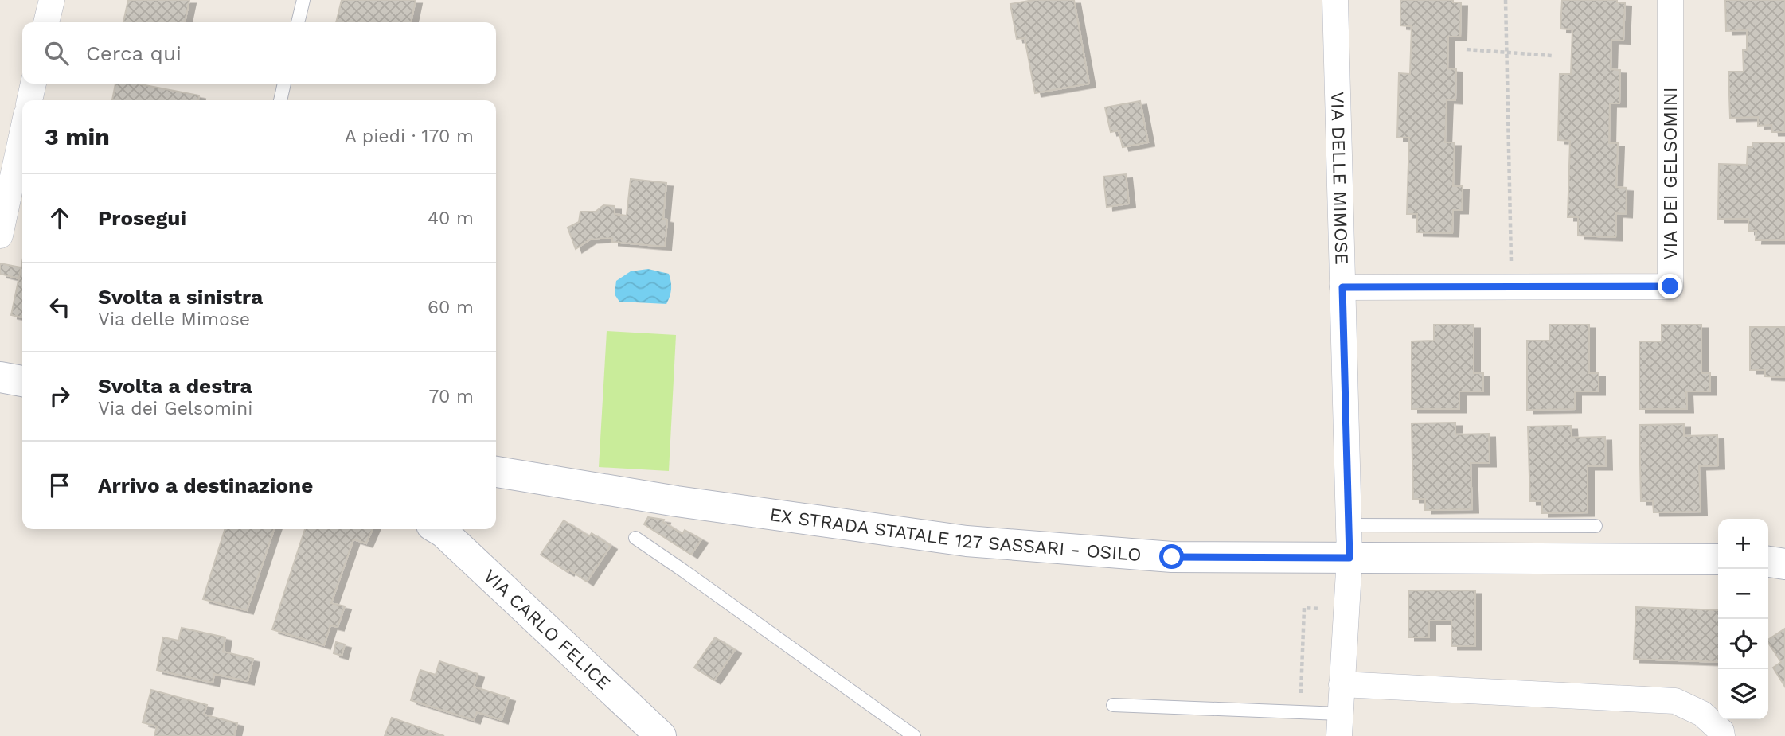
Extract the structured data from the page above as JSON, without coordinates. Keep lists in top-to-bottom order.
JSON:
{
  "streets": {
    "street": [
      "VIA DEI GELSOMINI",
      "VIA DELLE MIMOSE",
      "EX STRADA STATALE 127 SASSARI - OSILO",
      "VIA CARLO FELICE"
    ]
  },
  "crossings": [
    ["VIA DEI GELSOMINI", "VIA DELLE MIMOSE"],
    ["VIA DELLE MIMOSE", "EX STRADA STATALE 127 SASSARI - OSILO"]
  ],
  "page": {
    "search": "Cerca qui",
    "heading": ["3 min", "A piedi · 170 m"],
    "list": [
      ["Prosegui", "40 m"],
      ["Svolta a sinistra", "Via delle Mimose", "60 m"],
      ["Svolta a destra", "Via dei Gelsomini", "70 m"],
      "Arrivo a destinazione"
    ],
    "map_buttons": ["+", "−"]
  }
}
